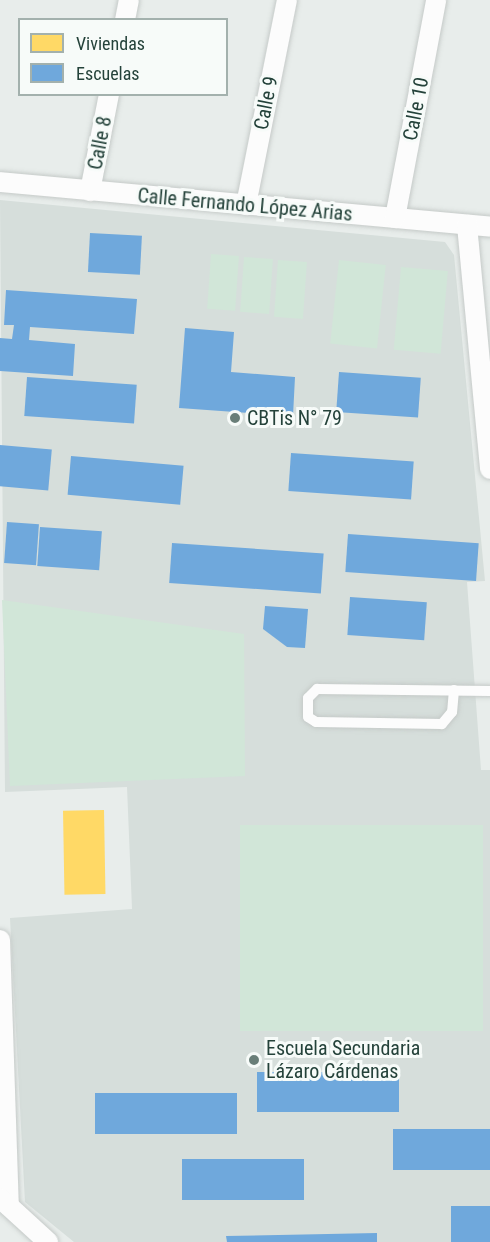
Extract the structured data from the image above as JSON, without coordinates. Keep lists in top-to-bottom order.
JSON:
{
  "streets": {
    "street": [
      "Calle 9",
      "Calle 10",
      "Calle 8",
      "Calle Fernando López Arias"
    ]
  },
  "crossings": [
    ["Calle 9", "Calle Fernando López Arias"],
    ["Calle 10", "Calle Fernando López Arias"],
    ["Calle 8", "Calle Fernando López Arias"]
  ],
  "places": ["CBTis N° 79", "Escuela Secundaria Lázaro Cárdenas"],
  "legend": ["Viviendas", "Escuelas"]
}
